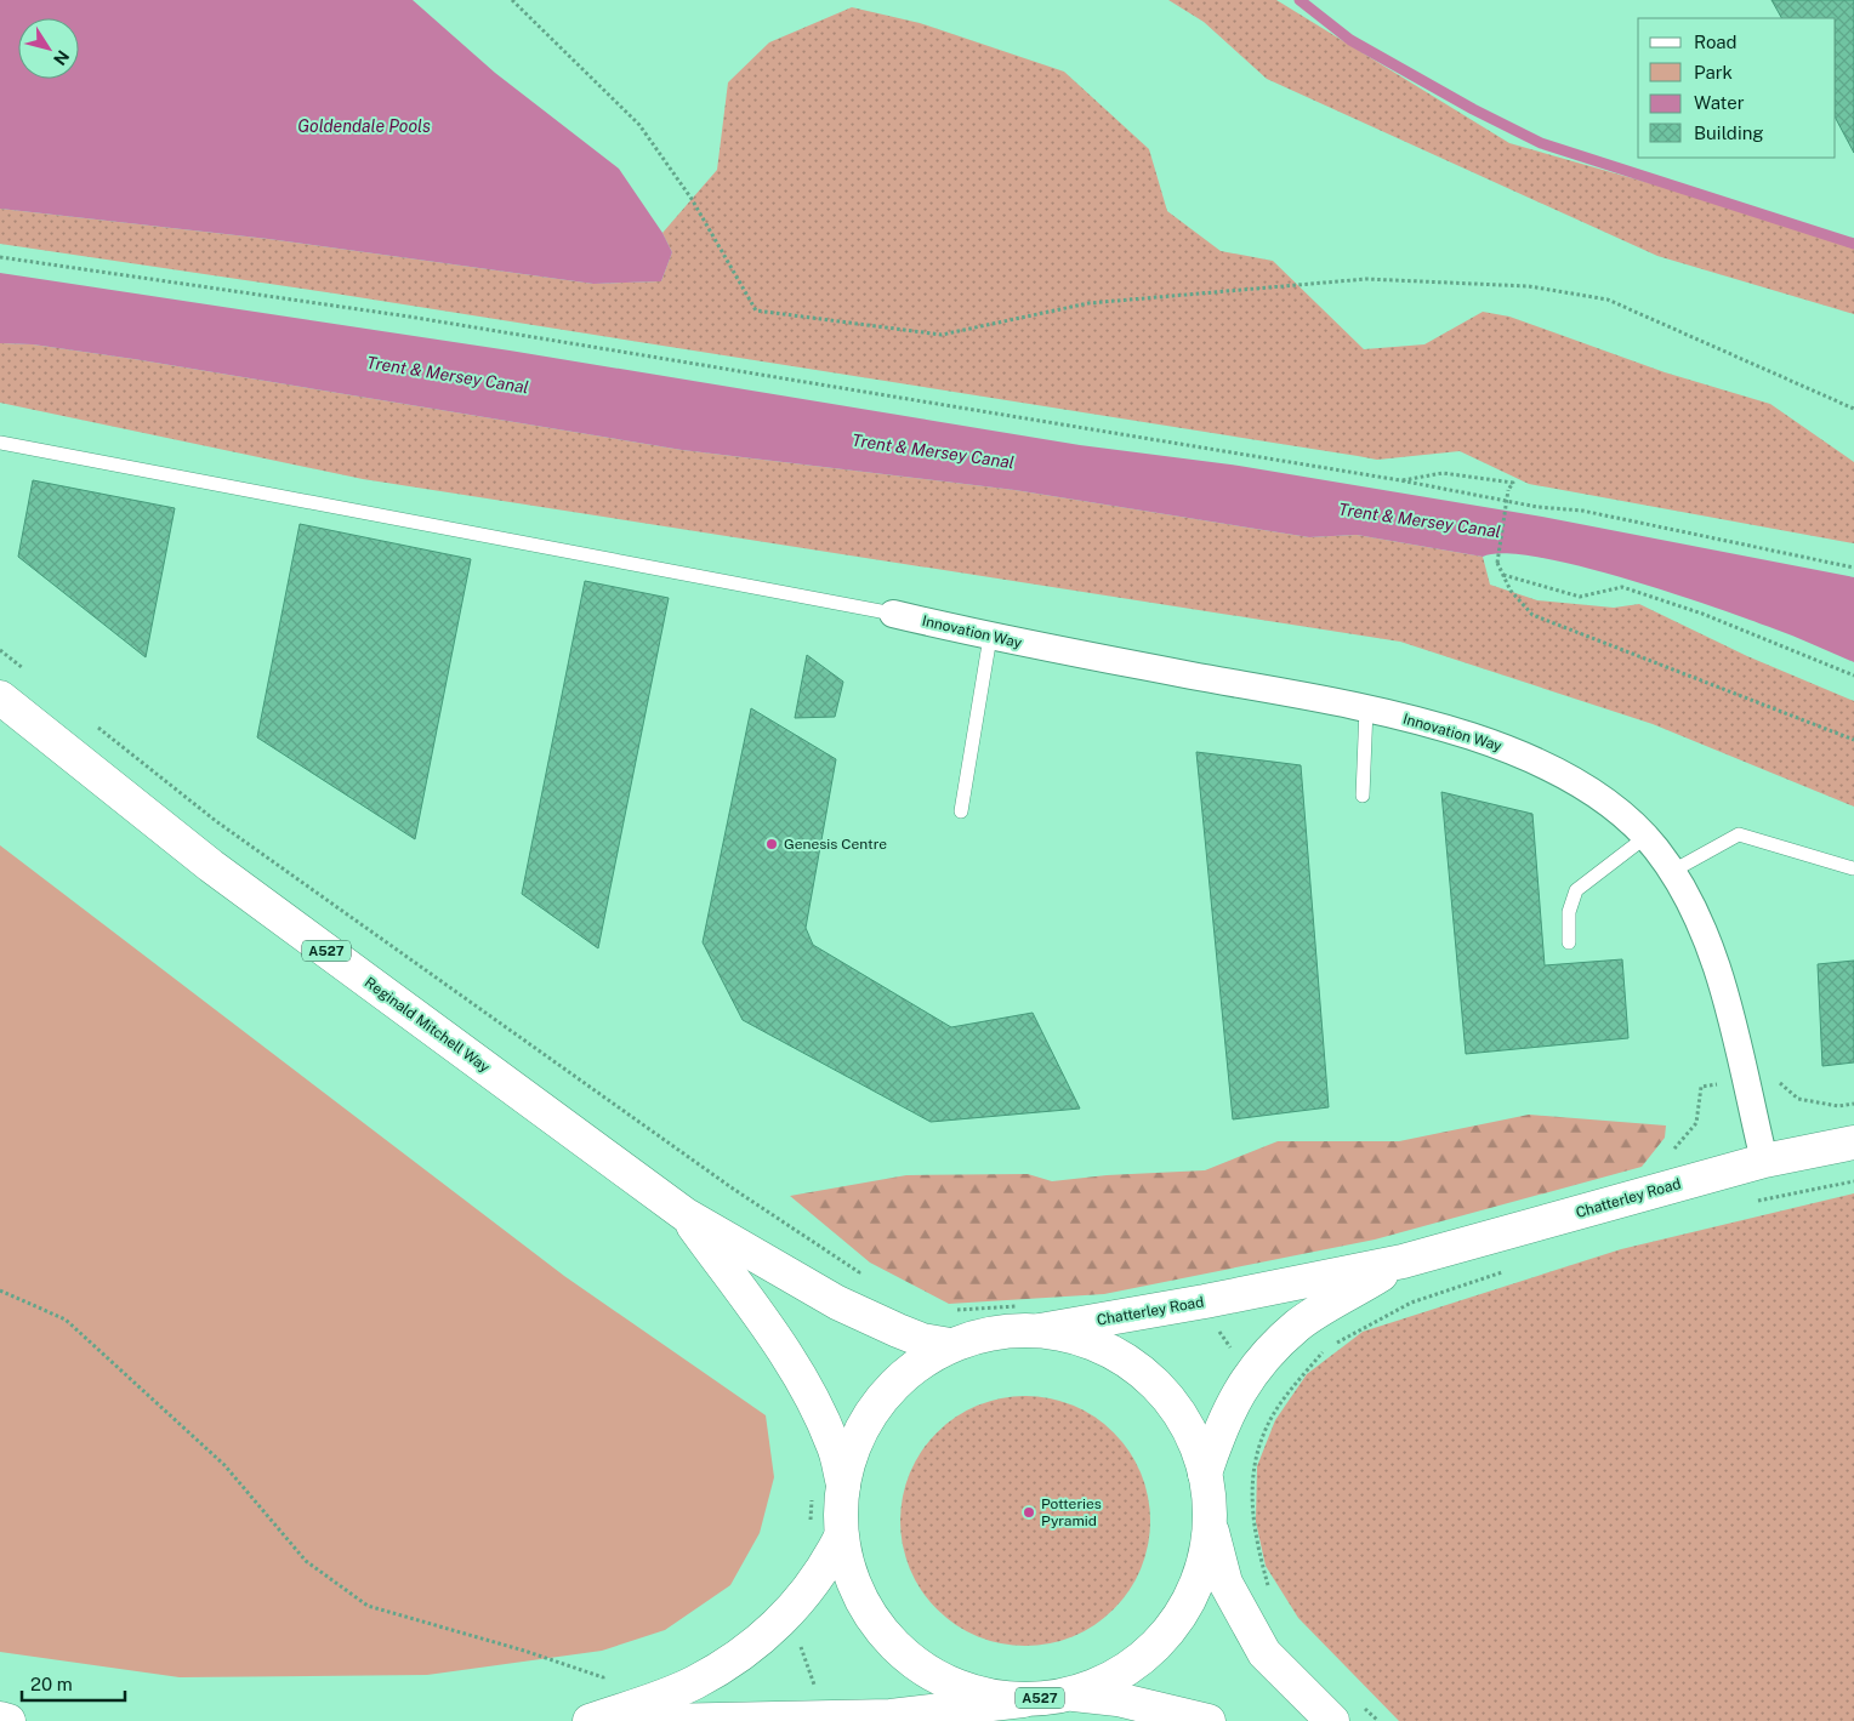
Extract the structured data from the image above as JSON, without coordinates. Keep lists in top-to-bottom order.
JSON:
{
  "streets": {
    "main road": ["A527", "Reginald Mitchell Way", "Chatterley Road"],
    "street": ["Innovation Way"]
  },
  "crossings": [
    ["Innovation Way", "Chatterley Road"],
    ["A527", "Reginald Mitchell Way"],
    ["A527", "Chatterley Road"]
  ],
  "water": ["Goldendale Pools", "Trent & Mersey Canal"],
  "places": ["Genesis Centre", "Potteries Pyramid"],
  "legend": [
    "Road",
    "Park",
    "Water",
    "Building"
  ],
  "scale_bar": "20 m",
  "north": "bottom right"
}
